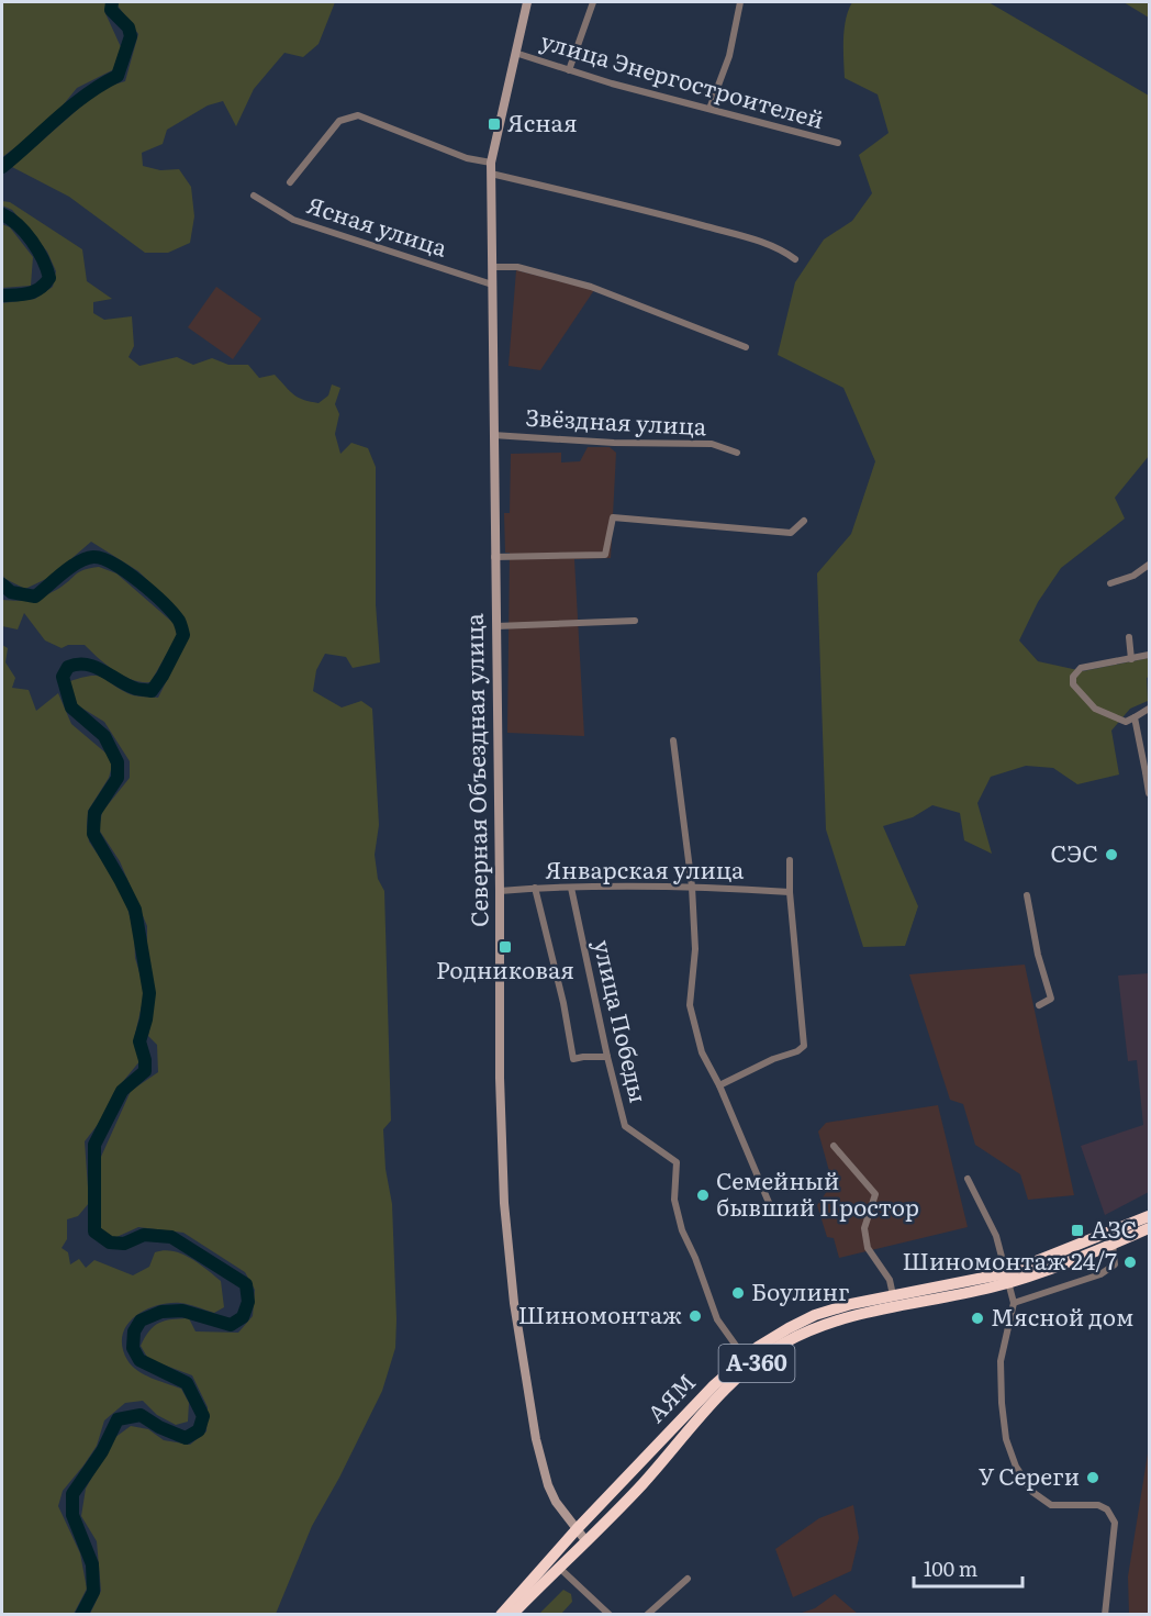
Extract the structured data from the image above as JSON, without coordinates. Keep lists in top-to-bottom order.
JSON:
{
  "streets": {
    "highway": ["А-360", "АЯМ"],
    "street": [
      "улица Энергостроителей",
      "Ясная улица",
      "Звёздная улица",
      "Северная Объездная улица",
      "Январская улица",
      "улица Победы"
    ]
  },
  "crossings": [
    ["улица Энергостроителей", "Северная Объездная улица"],
    ["Ясная улица", "Северная Объездная улица"],
    ["Звёздная улица", "Северная Объездная улица"],
    ["Северная Объездная улица", "Январская улица"],
    ["Северная Объездная улица", "АЯМ"],
    ["Январская улица", "улица Победы"],
    ["улица Победы", "АЯМ"]
  ],
  "places": {
    "transit": ["Ясная", "Родниковая", "АЗС"],
    "other": [
      "СЭС",
      "Семейный бывший Простор",
      "Шиномонтаж 24/7",
      "Боулинг",
      "Шиномонтаж",
      "Мясной дом",
      "У Сереги"
    ]
  },
  "scale_bar": "100 m"
}
